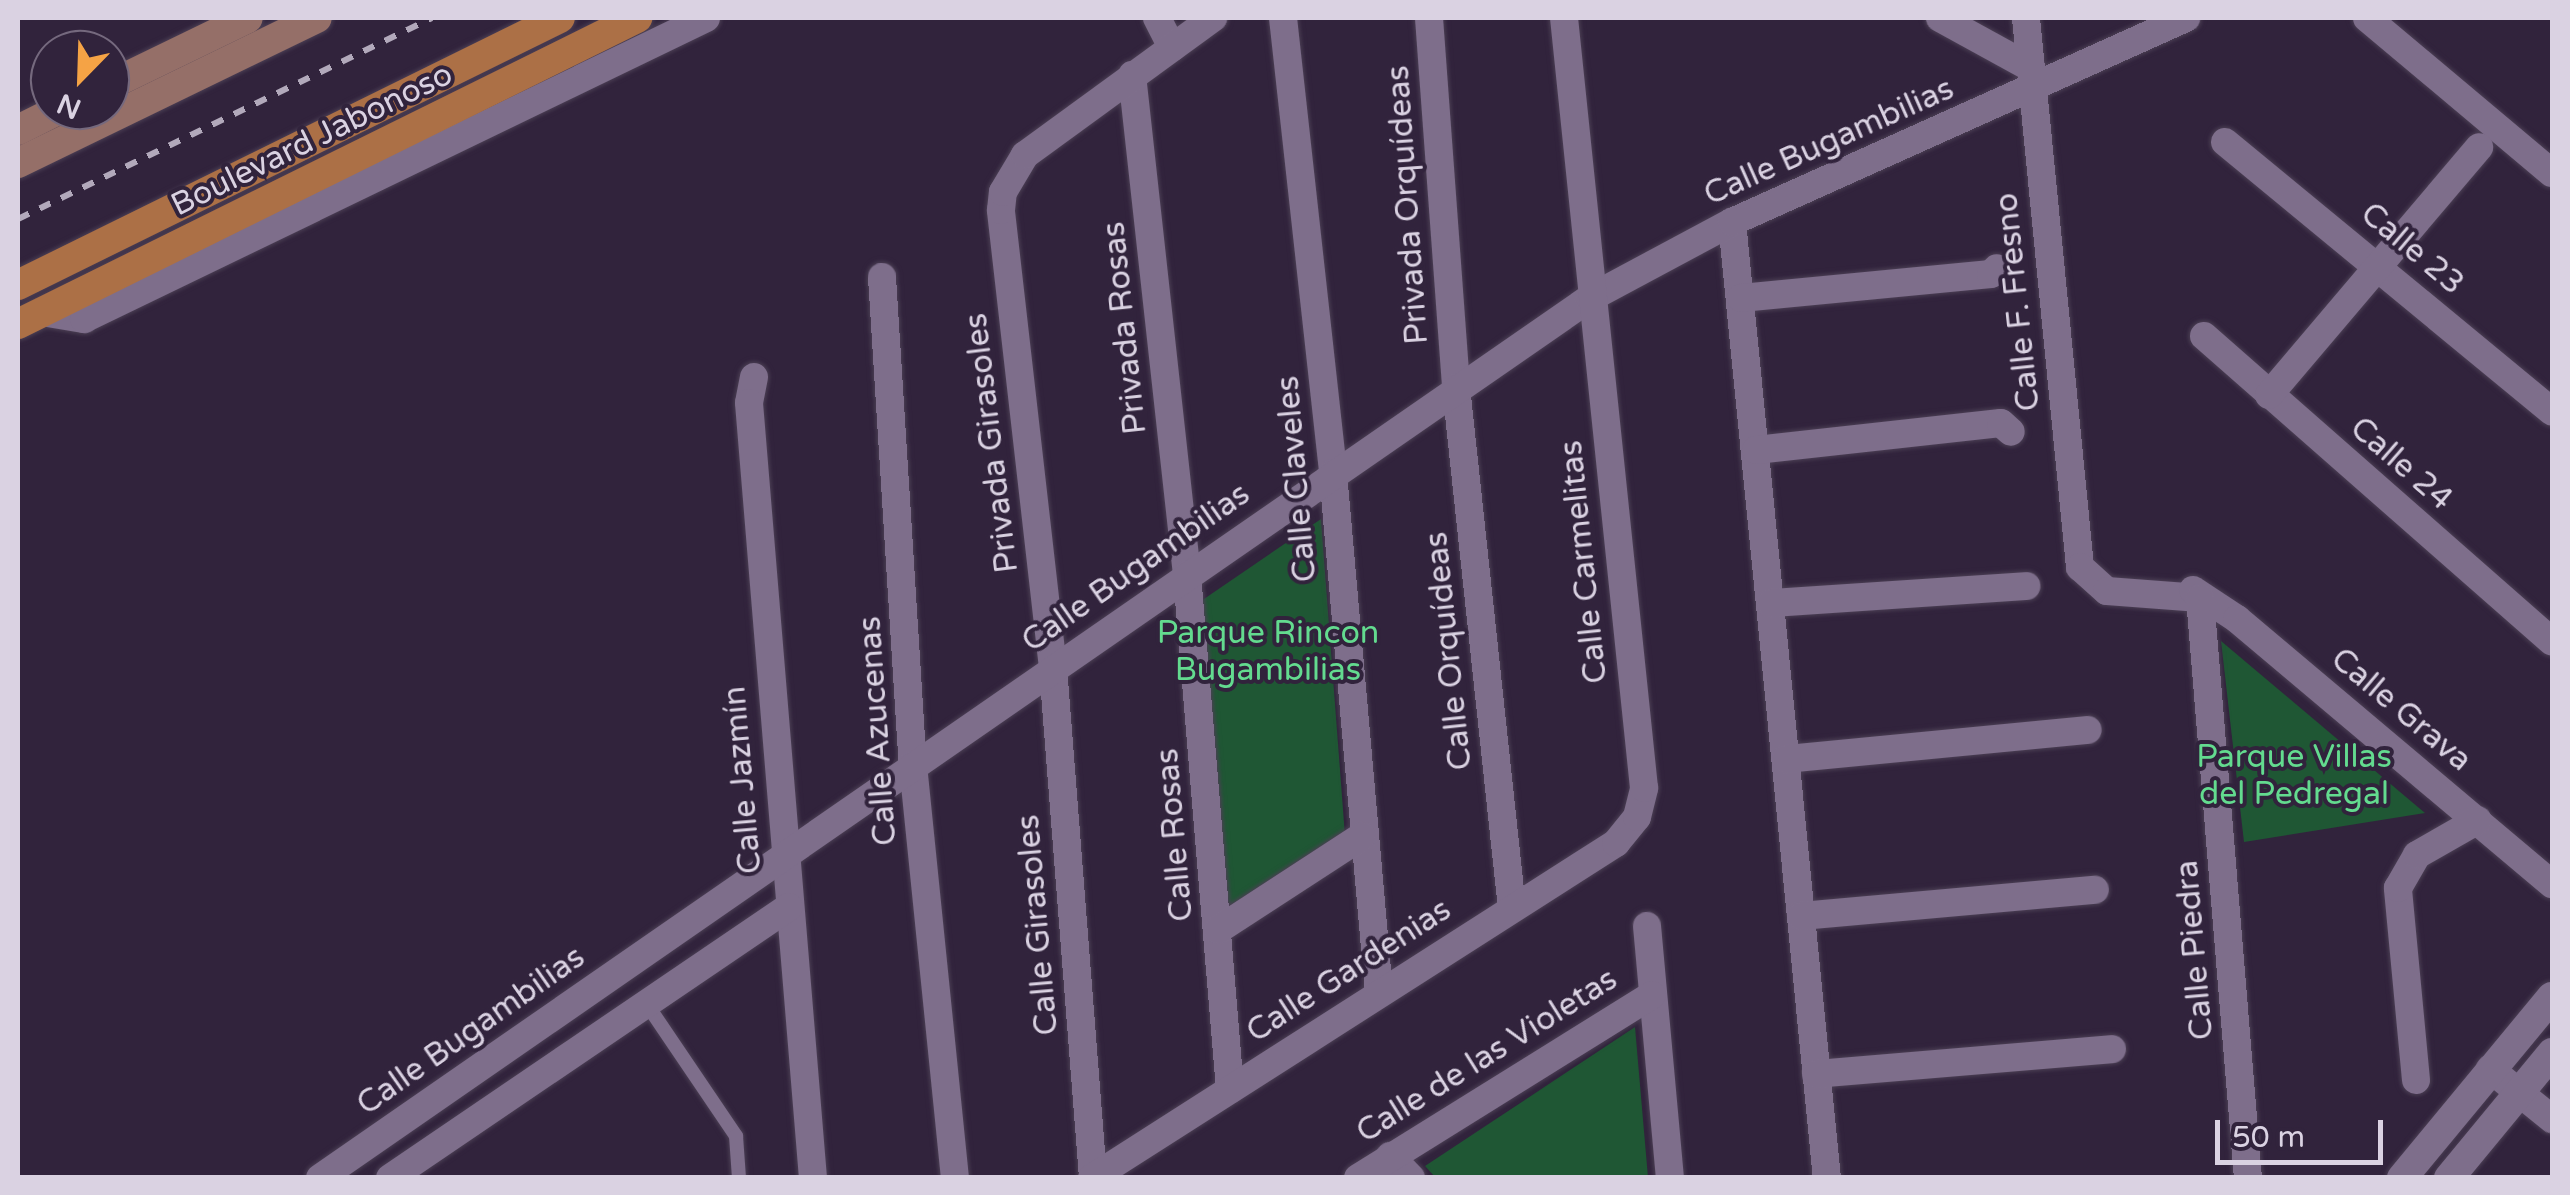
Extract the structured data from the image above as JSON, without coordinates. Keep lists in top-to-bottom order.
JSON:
{
  "streets": {
    "main road": ["Boulevard Jabonoso"],
    "street": [
      "Calle Bugambilias",
      "Privada Orquídeas",
      "Calle 23",
      "Calle F. Fresno",
      "Privada Rosas",
      "Privada Girasoles",
      "Calle 24",
      "Calle Claveles",
      "Calle Carmelitas",
      "Calle Orquídeas",
      "Calle Grava",
      "Calle Azucenas",
      "Calle Jazmín",
      "Calle Rosas",
      "Calle Girasoles",
      "Calle Piedra",
      "Calle Gardenias",
      "Calle de las Violetas"
    ]
  },
  "crossings": [
    ["Calle Bugambilias", "Privada Orquídeas"],
    ["Calle Bugambilias", "Calle F. Fresno"],
    ["Calle Bugambilias", "Privada Rosas"],
    ["Calle Bugambilias", "Privada Girasoles"],
    ["Calle Bugambilias", "Calle Claveles"],
    ["Calle Bugambilias", "Calle Carmelitas"],
    ["Calle Bugambilias", "Calle Orquídeas"],
    ["Calle Bugambilias", "Calle Azucenas"],
    ["Calle Bugambilias", "Calle Jazmín"],
    ["Calle Bugambilias", "Calle Rosas"],
    ["Calle Bugambilias", "Calle Girasoles"],
    ["Privada Orquídeas", "Calle Orquídeas"],
    ["Calle F. Fresno", "Calle Grava"],
    ["Privada Rosas", "Privada Girasoles"],
    ["Privada Rosas", "Calle Rosas"],
    ["Privada Girasoles", "Calle Girasoles"],
    ["Calle Claveles", "Calle Gardenias"],
    ["Calle Carmelitas", "Calle Gardenias"],
    ["Calle Orquídeas", "Calle Gardenias"],
    ["Calle Grava", "Calle Piedra"],
    ["Calle Rosas", "Calle Gardenias"],
    ["Calle Girasoles", "Calle Gardenias"]
  ],
  "parks": ["Parque Rincon Bugambilias", "Parque Villas del Pedregal"],
  "scale_bar": "50 m",
  "north": "bottom left"
}
